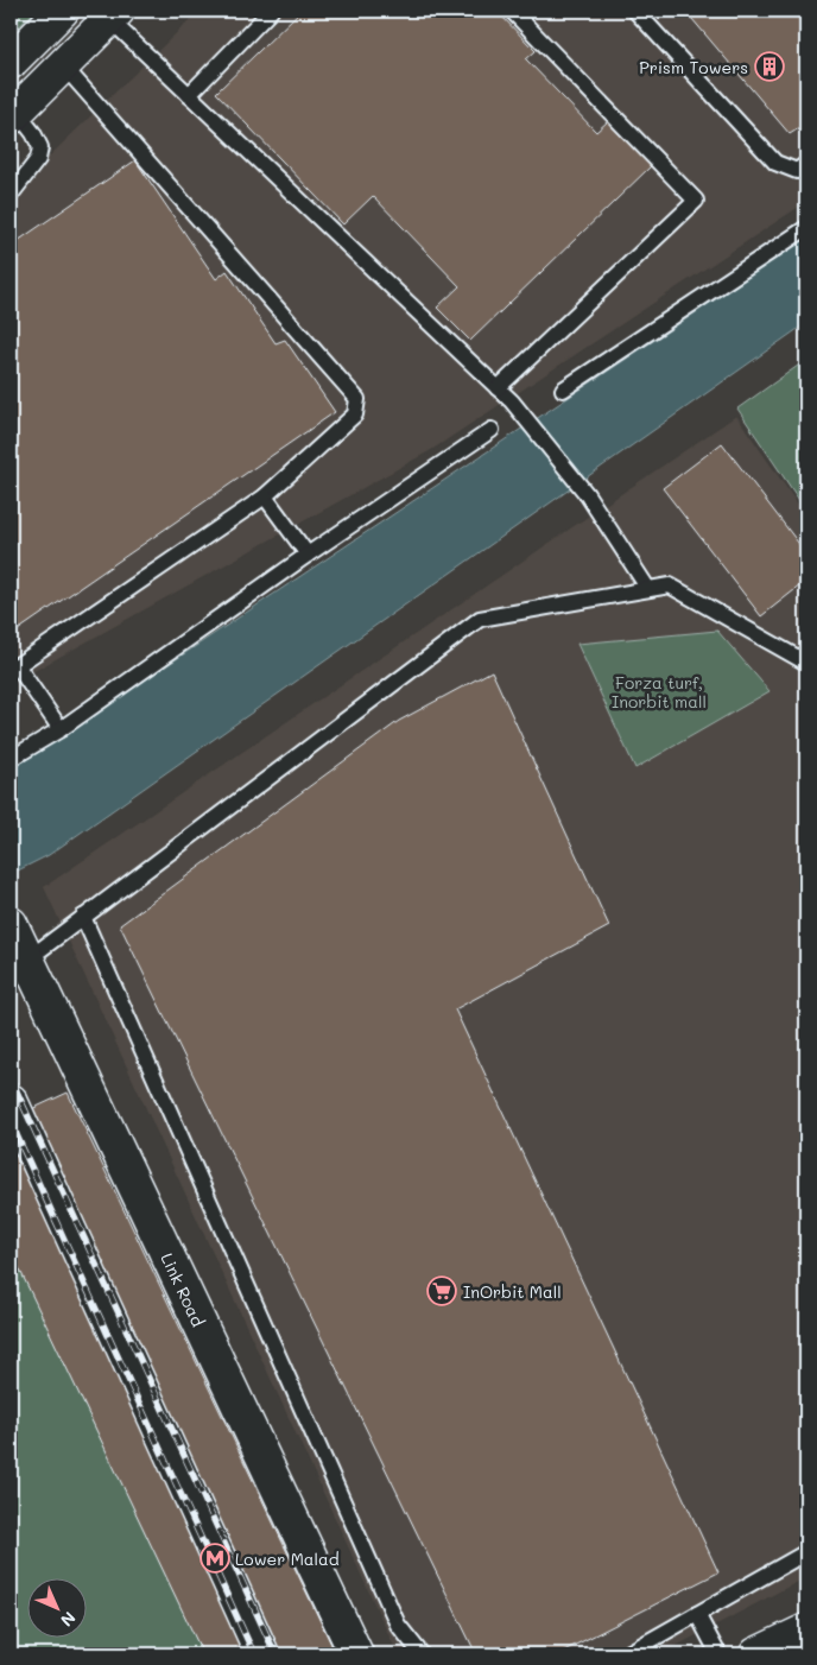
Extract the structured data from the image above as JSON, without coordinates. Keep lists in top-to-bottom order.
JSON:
{
  "streets": {
    "main road": ["Link Road"]
  },
  "parks": ["Forza turf, Inorbit mall"],
  "places": {
    "building": ["Prism Towers"],
    "supermarket": ["InOrbit Mall"],
    "metro station": ["Lower Malad"]
  },
  "north": "bottom right"
}
